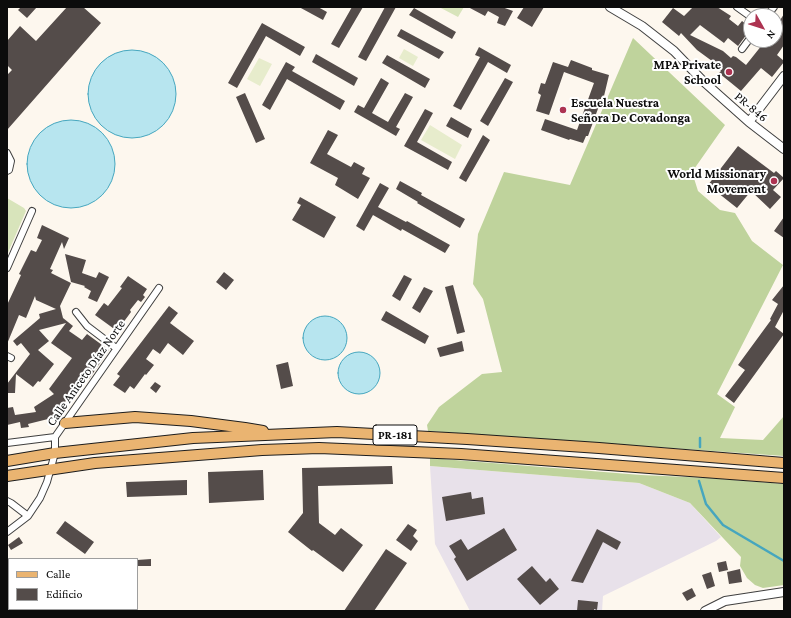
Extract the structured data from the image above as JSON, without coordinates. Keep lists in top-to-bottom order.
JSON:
{
  "streets": {
    "main road": ["PR-181"],
    "street": ["PR-846", "Calle Aniceto Díaz Norte"]
  },
  "crossings": [
    ["Calle Aniceto Díaz Norte", "PR-181"]
  ],
  "places": ["MPA Private School", "Escuela Nuestra Señora De Covadonga", "World Missionary Movement"],
  "legend": ["Calle", "Edificio"],
  "north": "bottom right"
}
